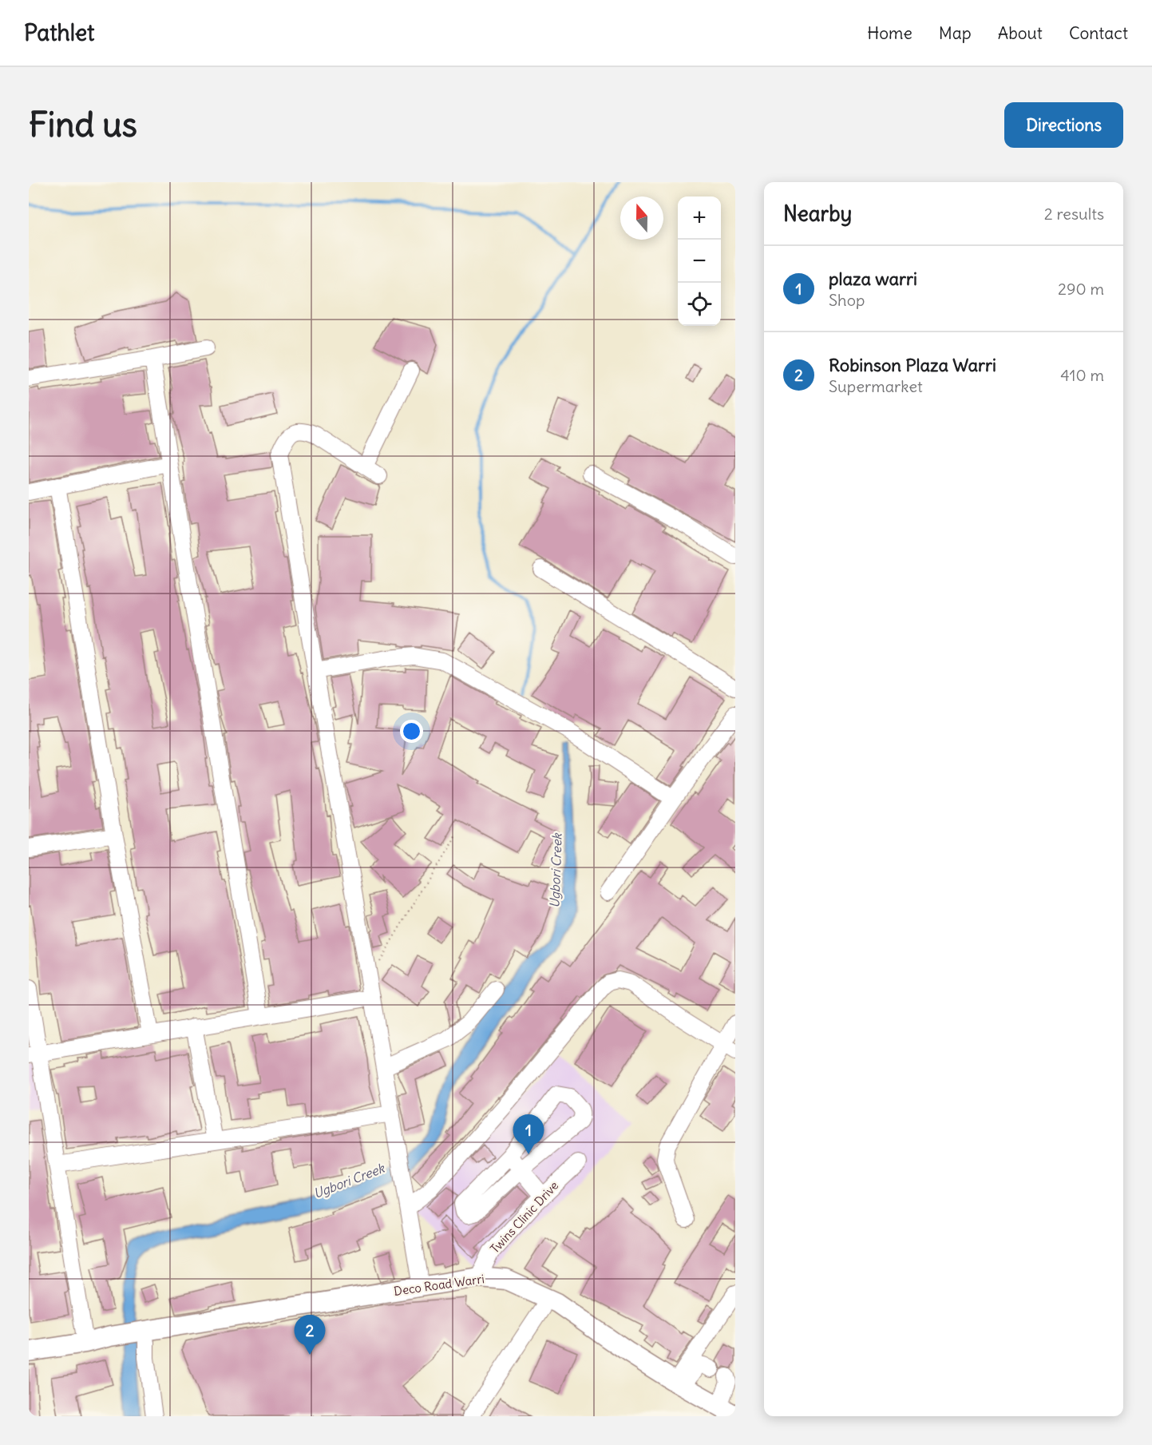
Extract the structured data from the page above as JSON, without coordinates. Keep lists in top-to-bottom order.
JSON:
{
  "streets": {
    "main road": ["Deco Road Warri"],
    "street": ["Twins Clinic Drive"]
  },
  "crossings": [
    ["Twins Clinic Drive", "Deco Road Warri"]
  ],
  "water": ["Ugbori Creek"],
  "north": "top",
  "page": {
    "header": "Pathlet",
    "nav": [
      "Home",
      "Map",
      "About",
      "Contact"
    ],
    "buttons": "Directions",
    "title": "Find us",
    "heading": ["Nearby", "2 results"],
    "map_buttons": ["+", "−"],
    "list": [
      {
        "mark": "1",
        "name": "plaza warri",
        "note": "Shop",
        "value": "290 m"
      },
      {
        "mark": "2",
        "name": "Robinson Plaza Warri",
        "note": "Supermarket",
        "value": "410 m"
      }
    ],
    "pins": ["1", "2"]
  }
}
